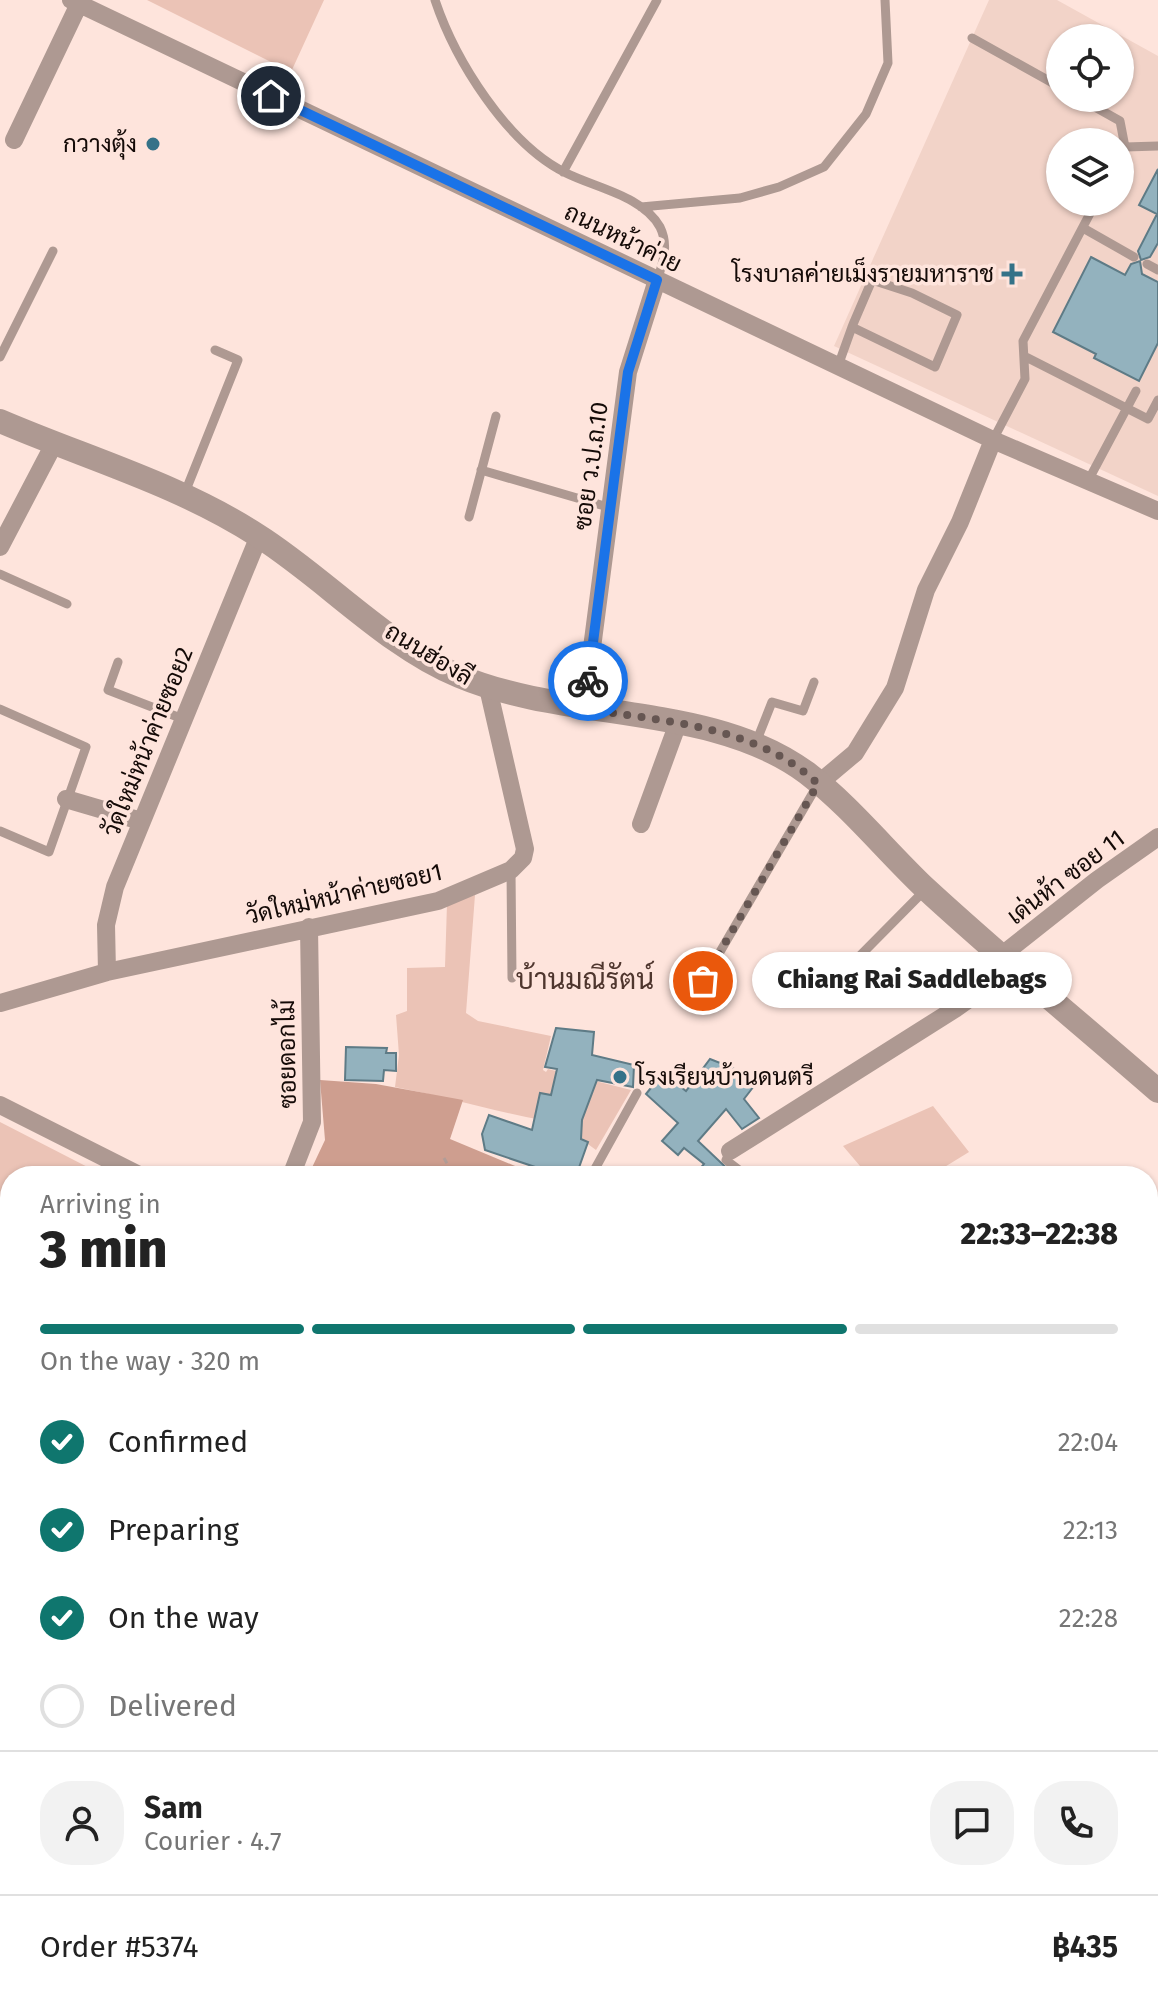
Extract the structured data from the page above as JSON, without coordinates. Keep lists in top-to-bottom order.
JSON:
{
  "streets": {
    "street": [
      "ถนนหน้าค่าย",
      "ซอย ว.ป.ถ.10",
      "ถนนฮ่องลี",
      "วัดใหม่หน้าค่ายซอย2",
      "เด่นห้า ซอย 11",
      "วัดใหม่หน้าค่ายซอย1",
      "ซอยดอกไม้"
    ]
  },
  "crossings": [
    ["ถนนหน้าค่าย", "ซอย ว.ป.ถ.10"],
    ["ซอย ว.ป.ถ.10", "ถนนฮ่องลี"],
    ["ถนนฮ่องลี", "วัดใหม่หน้าค่ายซอย2"],
    ["ถนนฮ่องลี", "เด่นห้า ซอย 11"],
    ["วัดใหม่หน้าค่ายซอย2", "วัดใหม่หน้าค่ายซอย1"],
    ["วัดใหม่หน้าค่ายซอย1", "ซอยดอกไม้"]
  ],
  "districts": ["บ้านมณีรัตน์"],
  "places": {
    "other": ["กวางตุ้ง", "Chiang Rai Saddlebags", "โรงเรียนบ้านดนตรี"],
    "health": ["โรงบาลค่ายเม็งรายมหาราช"]
  },
  "page": {
    "bubble": "Chiang Rai Saddlebags",
    "heading": ["3 min", "Arriving in", "22:33–22:38"],
    "panel": [
      "Sam",
      "Courier · 4.7",
      "Order #5374",
      "฿435"
    ],
    "bar": "On the way · 320 m",
    "list": [
      ["Confirmed", "22:04"],
      ["Preparing", "22:13"],
      ["On the way", "22:28"],
      "Delivered"
    ]
  }
}
